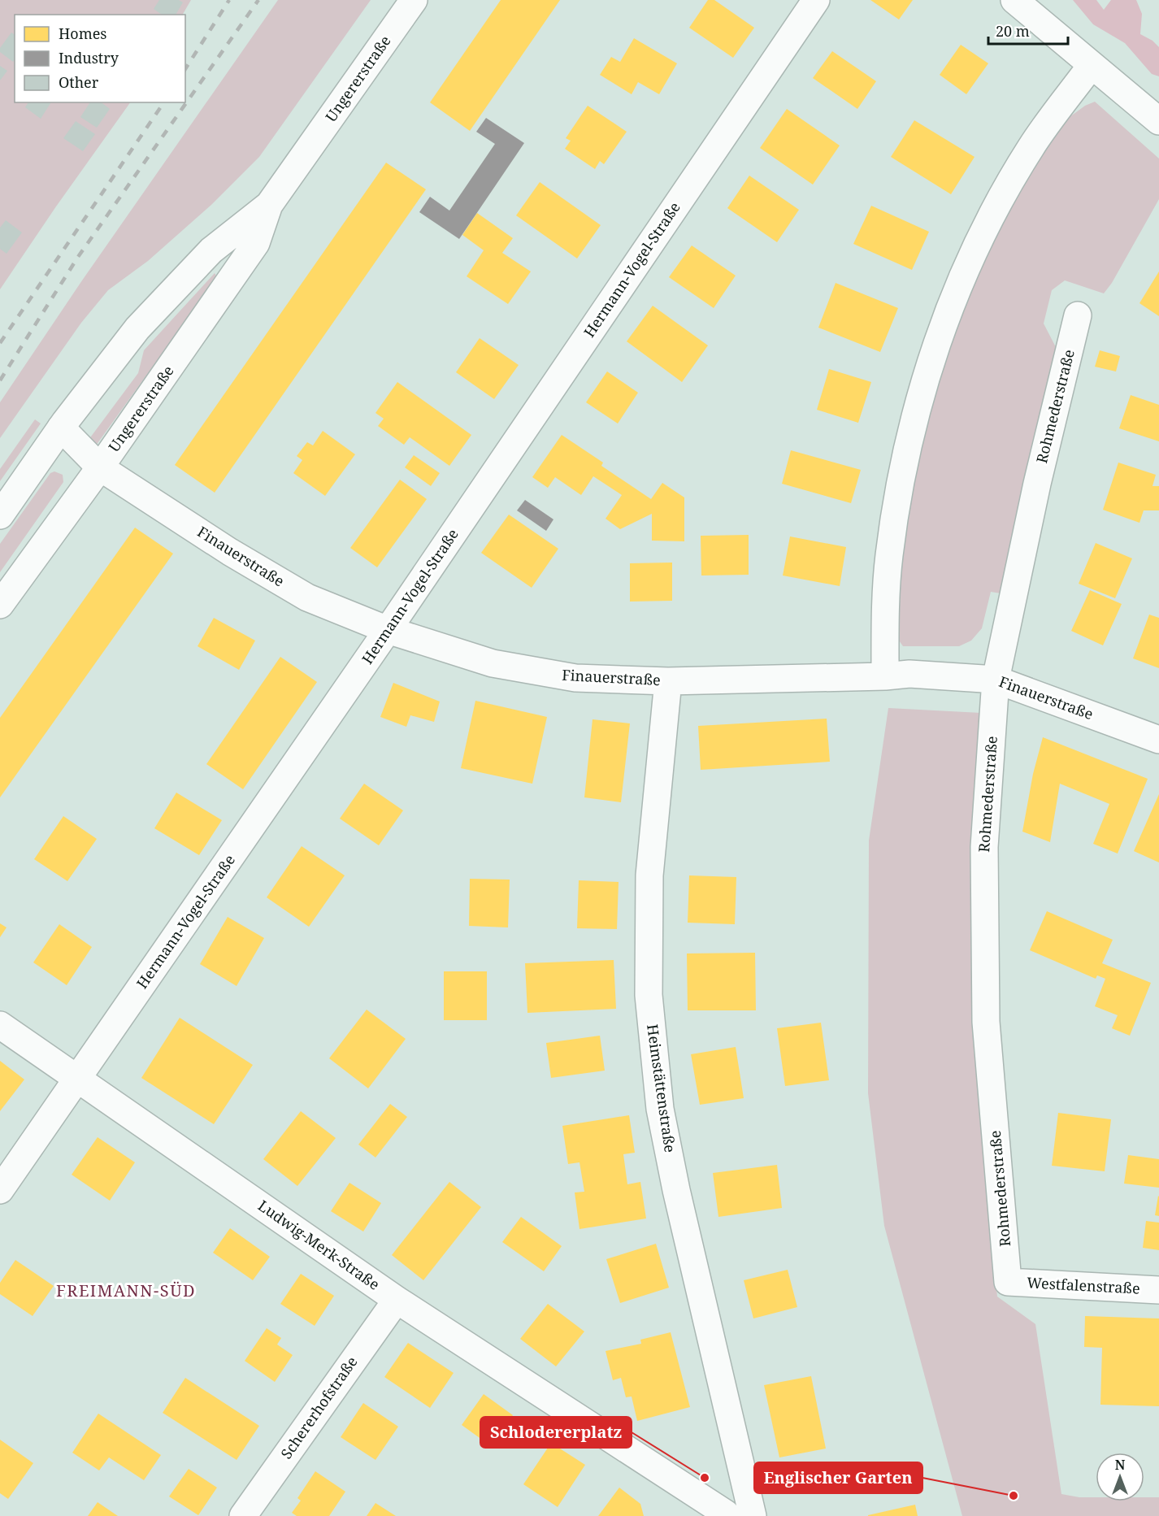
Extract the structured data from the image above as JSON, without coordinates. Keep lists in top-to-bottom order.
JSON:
{
  "streets": {
    "street": [
      "Ungererstraße",
      "Hermann-Vogel-Straße",
      "Rohmederstraße",
      "Finauerstraße",
      "Heimstättenstraße",
      "Ludwig-Merk-Straße",
      "Westfalenstraße",
      "Schererhofstraße"
    ]
  },
  "crossings": [
    ["Ungererstraße", "Finauerstraße"],
    ["Hermann-Vogel-Straße", "Finauerstraße"],
    ["Hermann-Vogel-Straße", "Ludwig-Merk-Straße"],
    ["Rohmederstraße", "Finauerstraße"],
    ["Rohmederstraße", "Westfalenstraße"],
    ["Finauerstraße", "Heimstättenstraße"],
    ["Ludwig-Merk-Straße", "Schererhofstraße"]
  ],
  "districts": ["FREIMANN-SÜD"],
  "places": ["Schlodererplatz", "Englischer Garten"],
  "legend": ["Homes", "Industry", "Other"],
  "scale_bar": "20 m",
  "north": "top"
}
